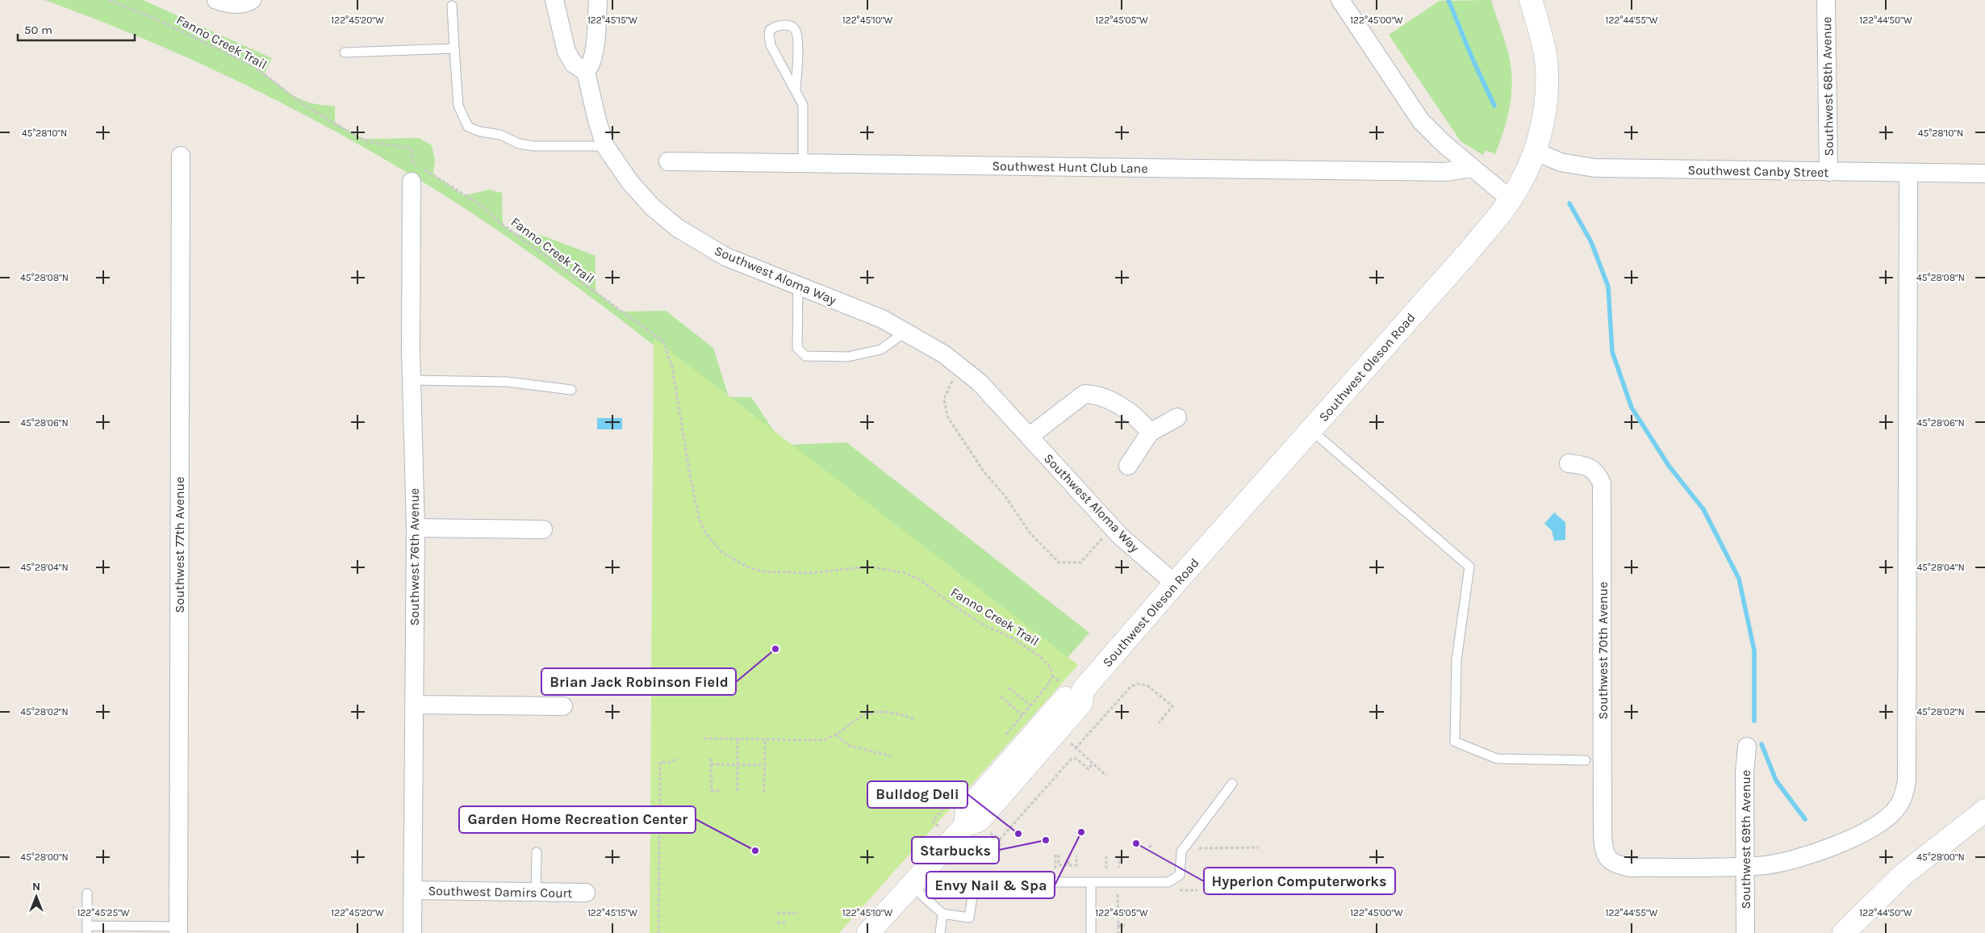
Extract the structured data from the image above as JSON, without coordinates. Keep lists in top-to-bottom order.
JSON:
{
  "streets": {
    "main road": ["Southwest Oleson Road"],
    "street": [
      "Southwest 68th Avenue",
      "Southwest Hunt Club Lane",
      "Southwest Canby Street",
      "Southwest Aloma Way",
      "Southwest 77th Avenue",
      "Southwest 76th Avenue",
      "Southwest 70th Avenue",
      "Southwest 69th Avenue",
      "Southwest Damirs Court"
    ],
    "path": ["Fanno Creek Trail"]
  },
  "crossings": [
    ["Southwest 68th Avenue", "Southwest Canby Street"],
    ["Southwest Canby Street", "Southwest Oleson Road"],
    ["Southwest Aloma Way", "Southwest Oleson Road"],
    ["Southwest 76th Avenue", "Southwest Damirs Court"],
    ["Southwest 70th Avenue", "Southwest 69th Avenue"]
  ],
  "places": [
    "Brian Jack Robinson Field",
    "Envy Nail & Spa",
    "Bulldog Deli",
    "Starbucks",
    "Hyperion Computerworks",
    "Garden Home Recreation Center"
  ],
  "scale_bar": "50 m",
  "north": "top",
  "coordinates": [
    "122°45'20\"W",
    "122°45'15\"W",
    "122°45'10\"W",
    "122°45'05\"W",
    "122°45'00\"W",
    "122°44'55\"W",
    "122°44'50\"W",
    "45°28'10\"N",
    "45°28'08\"N",
    "45°28'06\"N",
    "45°28'04\"N",
    "45°28'02\"N",
    "45°28'00\"N",
    "122°45'25\"W"
  ]
}
